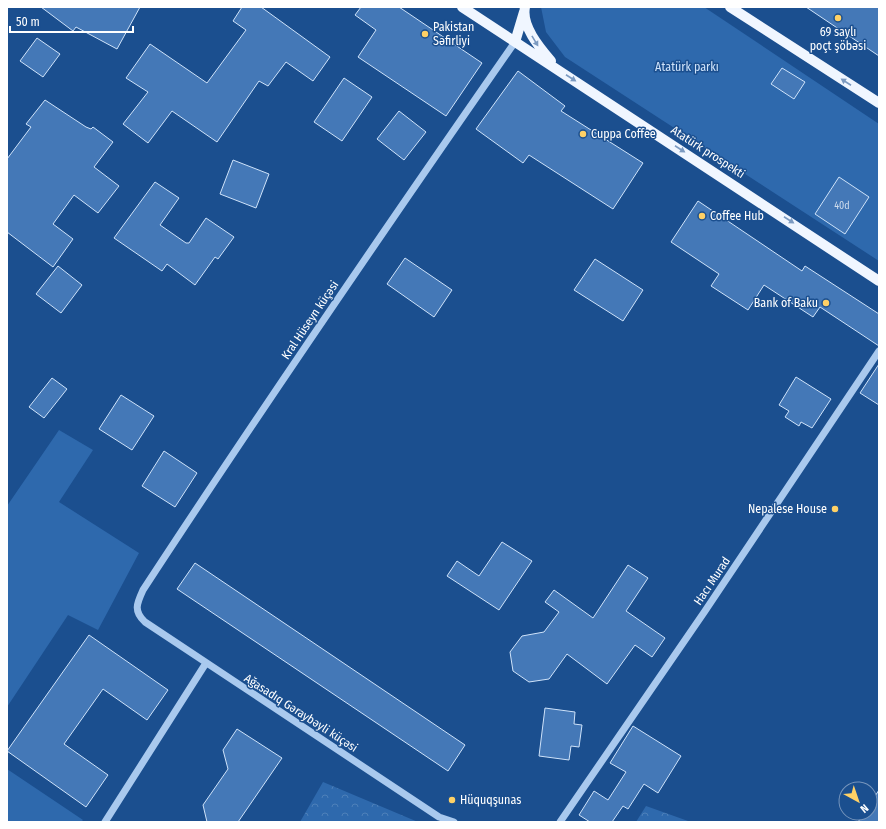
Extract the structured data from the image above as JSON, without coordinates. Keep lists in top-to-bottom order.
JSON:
{
  "streets": {
    "main road": ["Atatürk prospekti"],
    "street": ["Kral Hüseyn küçəsi", "Hacı Murad", "Ağasadıq Gəraybəyli küçəsi"]
  },
  "crossings": [
    ["Atatürk prospekti", "Kral Hüseyn küçəsi"],
    ["Kral Hüseyn küçəsi", "Ağasadıq Gəraybəyli küçəsi"]
  ],
  "one_way": ["Atatürk prospekti"],
  "parks": ["Atatürk parkı"],
  "places": [
    "69 saylı poçt şöbəsi",
    "Pakistan Səfirliyi",
    "Cuppa Coffee",
    "Coffee Hub",
    "Bank of Baku",
    "Nepalese House",
    "Hüquqşunas"
  ],
  "house_numbers": ["40d"],
  "scale_bar": "50 m",
  "north": "bottom right"
}
